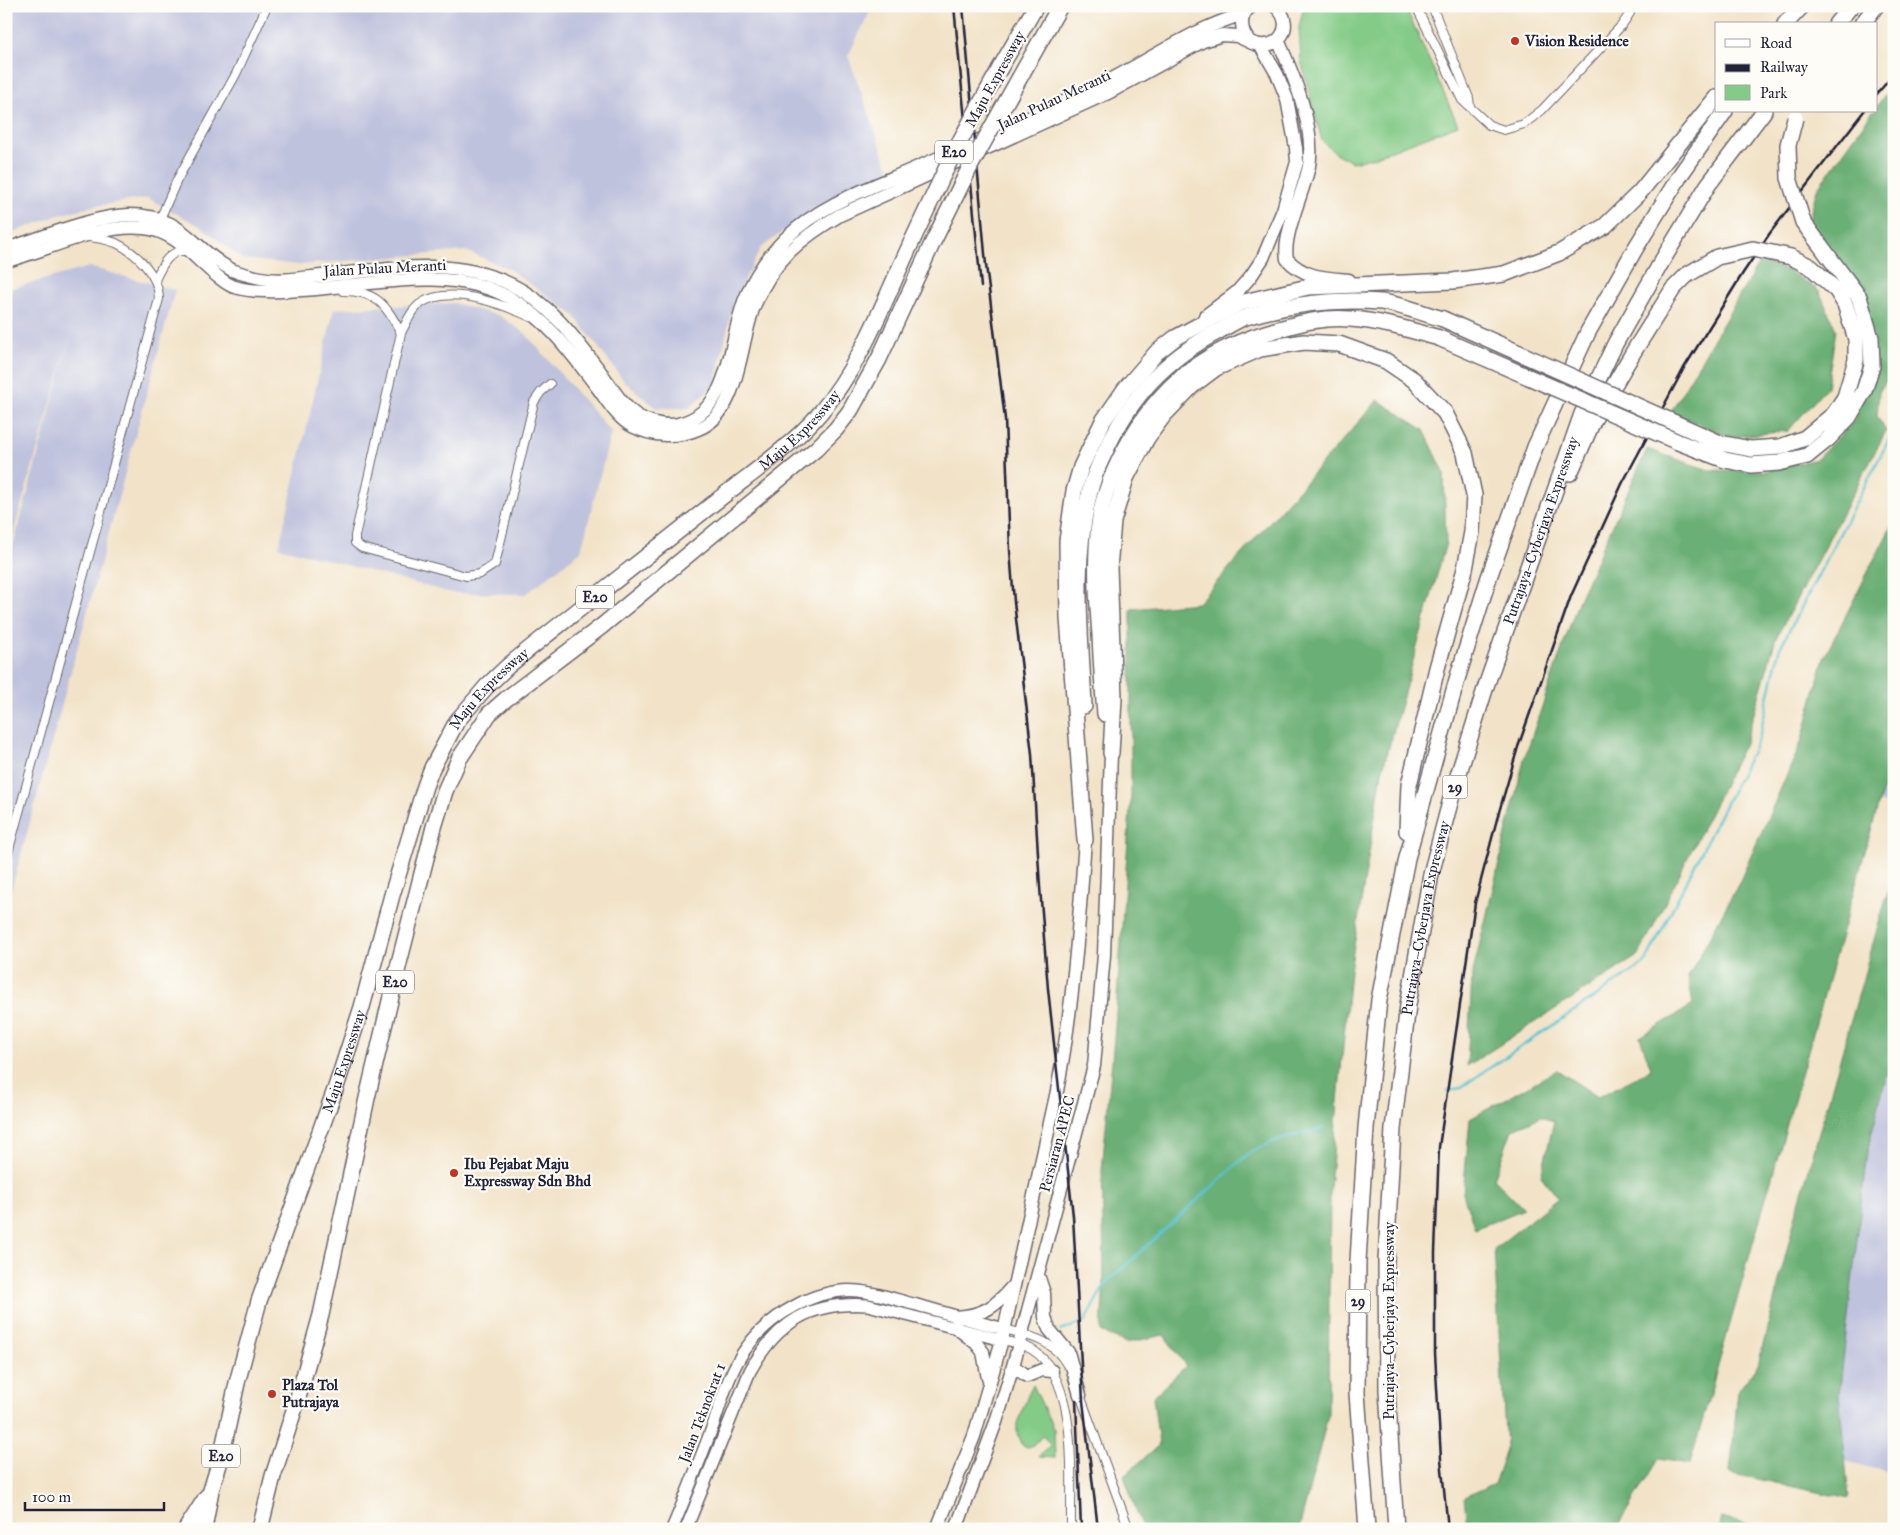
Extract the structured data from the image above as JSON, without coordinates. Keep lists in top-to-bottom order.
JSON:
{
  "streets": {
    "highway": [
      "Maju Expressway",
      "E20",
      "Putrajaya–Cyberjaya Expressway",
      "29"
    ],
    "main road": ["Jalan Pulau Meranti", "Persiaran APEC", "Jalan Teknokrat 1"]
  },
  "crossings": [
    ["Persiaran APEC", "Jalan Teknokrat 1"]
  ],
  "places": ["Vision Residence", "Ibu Pejabat Maju Expressway Sdn Bhd", "Plaza Tol Putrajaya"],
  "legend": ["Road", "Railway", "Park"],
  "scale_bar": "100 m"
}
